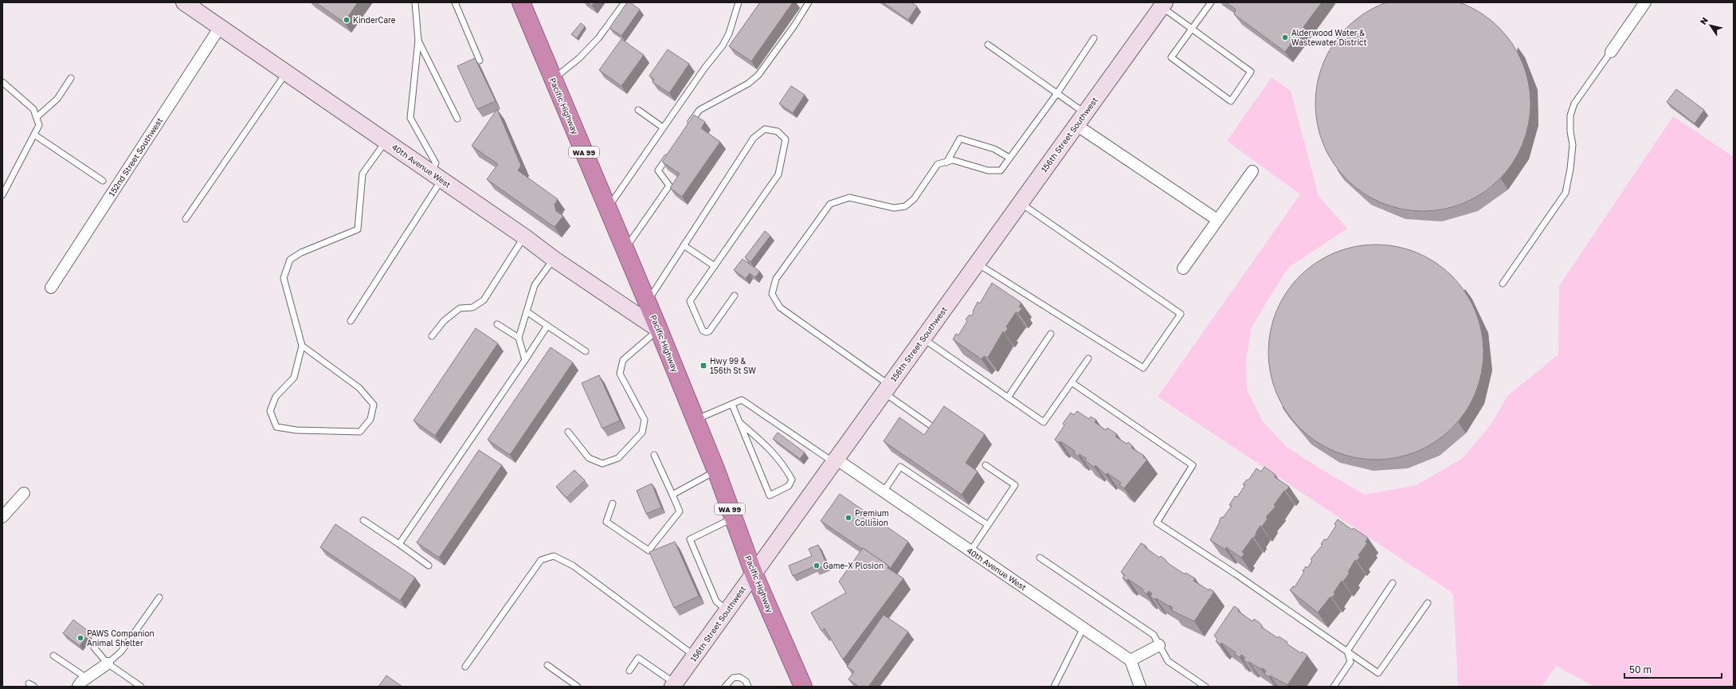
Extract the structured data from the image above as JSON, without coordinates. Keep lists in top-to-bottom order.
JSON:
{
  "streets": {
    "highway": ["Pacific Highway", "WA 99"],
    "street": ["156th Street Southwest", "152nd Street Southwest", "40th Avenue West"]
  },
  "crossings": [
    ["Pacific Highway", "156th Street Southwest"],
    ["Pacific Highway", "40th Avenue West"],
    ["156th Street Southwest", "40th Avenue West"],
    ["152nd Street Southwest", "40th Avenue West"]
  ],
  "places": {
    "other": [
      "KinderCare",
      "Alderwood Water & Wastewater District",
      "Premium Collision",
      "Game-X Plosion",
      "PAWS Companion Animal Shelter"
    ],
    "transit": ["Hwy 99 & 156th St SW"]
  },
  "scale_bar": "50 m",
  "north": "top left"
}
